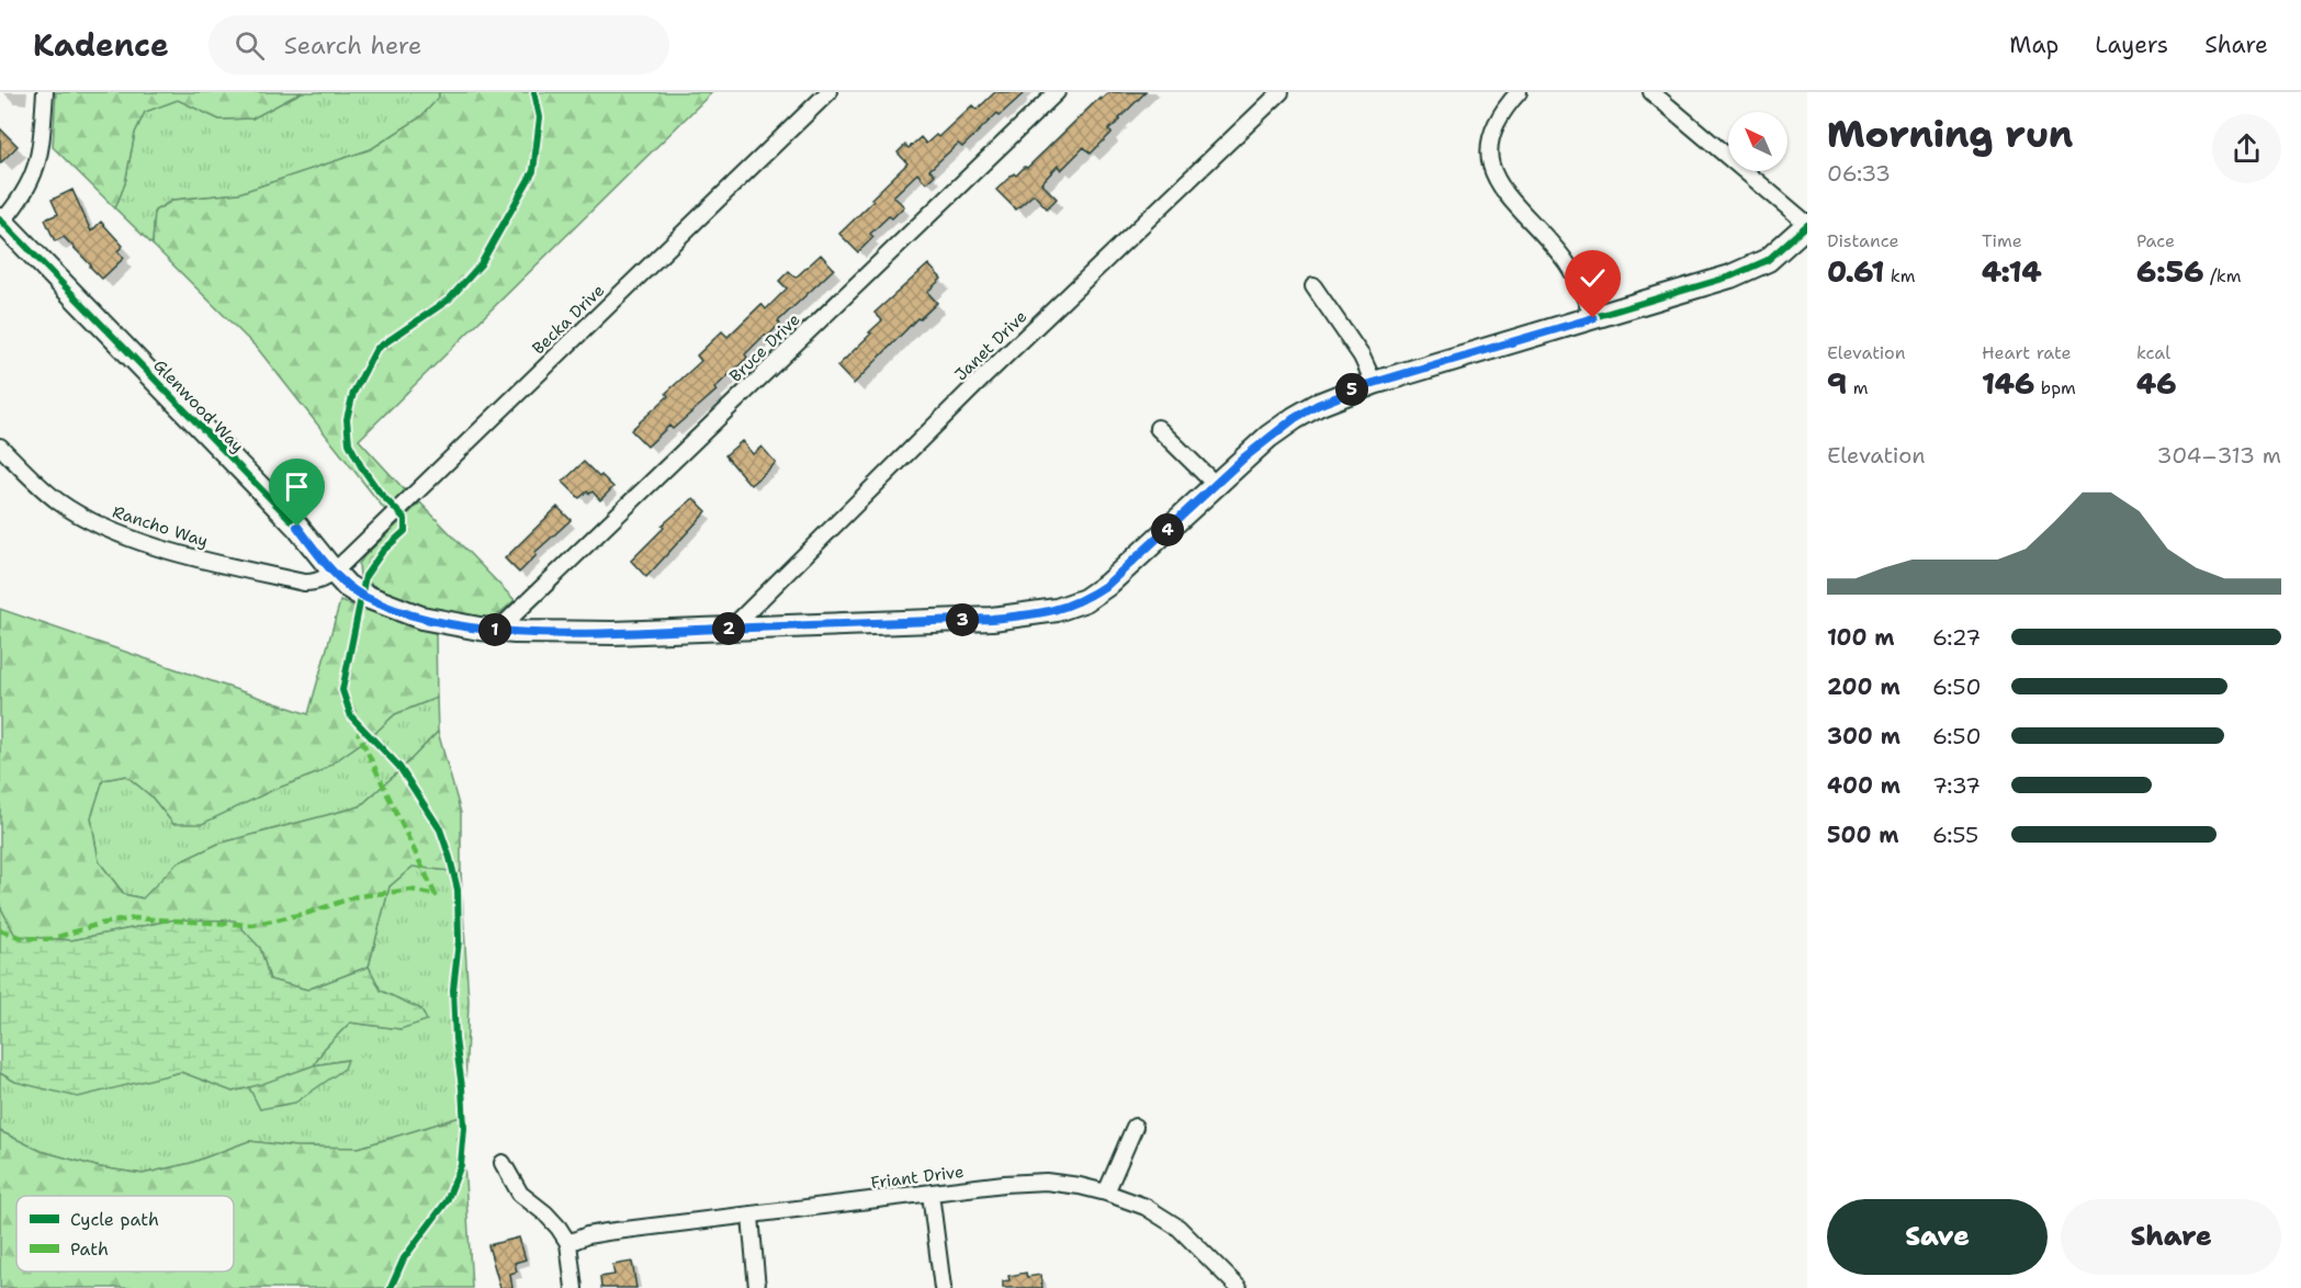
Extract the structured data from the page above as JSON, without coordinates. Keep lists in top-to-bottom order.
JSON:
{
  "streets": {
    "street": [
      "Becka Drive",
      "Janet Drive",
      "Bruce Drive",
      "Glenwood Way",
      "Rancho Way",
      "Friant Drive"
    ]
  },
  "crossings": [
    ["Becka Drive", "Glenwood Way"],
    ["Becka Drive", "Rancho Way"],
    ["Janet Drive", "Glenwood Way"],
    ["Bruce Drive", "Glenwood Way"],
    ["Glenwood Way", "Rancho Way"]
  ],
  "legend": ["Cycle path", "Path"],
  "north": "top left",
  "page": {
    "header": "Kadence",
    "search": "Search here",
    "nav": ["Map", "Layers", "Share"],
    "heading": ["Morning run", "06:33"],
    "stats": [
      ["Distance", "0.61 km"],
      ["Time", "4:14"],
      ["Pace", "6:56 /km"],
      ["Elevation", "9 m"],
      ["Heart rate", "146 bpm"],
      ["kcal", "46"]
    ],
    "pins": [
      "5",
      "4",
      "3",
      "2",
      "1"
    ],
    "chart": ["Elevation", "304–313 m"],
    "list": [
      {
        "name": "100 m",
        "note": "6:27"
      },
      {
        "name": "200 m",
        "note": "6:50"
      },
      {
        "name": "300 m",
        "note": "6:50"
      },
      {
        "name": "400 m",
        "note": "7:37"
      },
      {
        "name": "500 m",
        "note": "6:55"
      }
    ],
    "buttons": ["Save", "Share"]
  }
}
